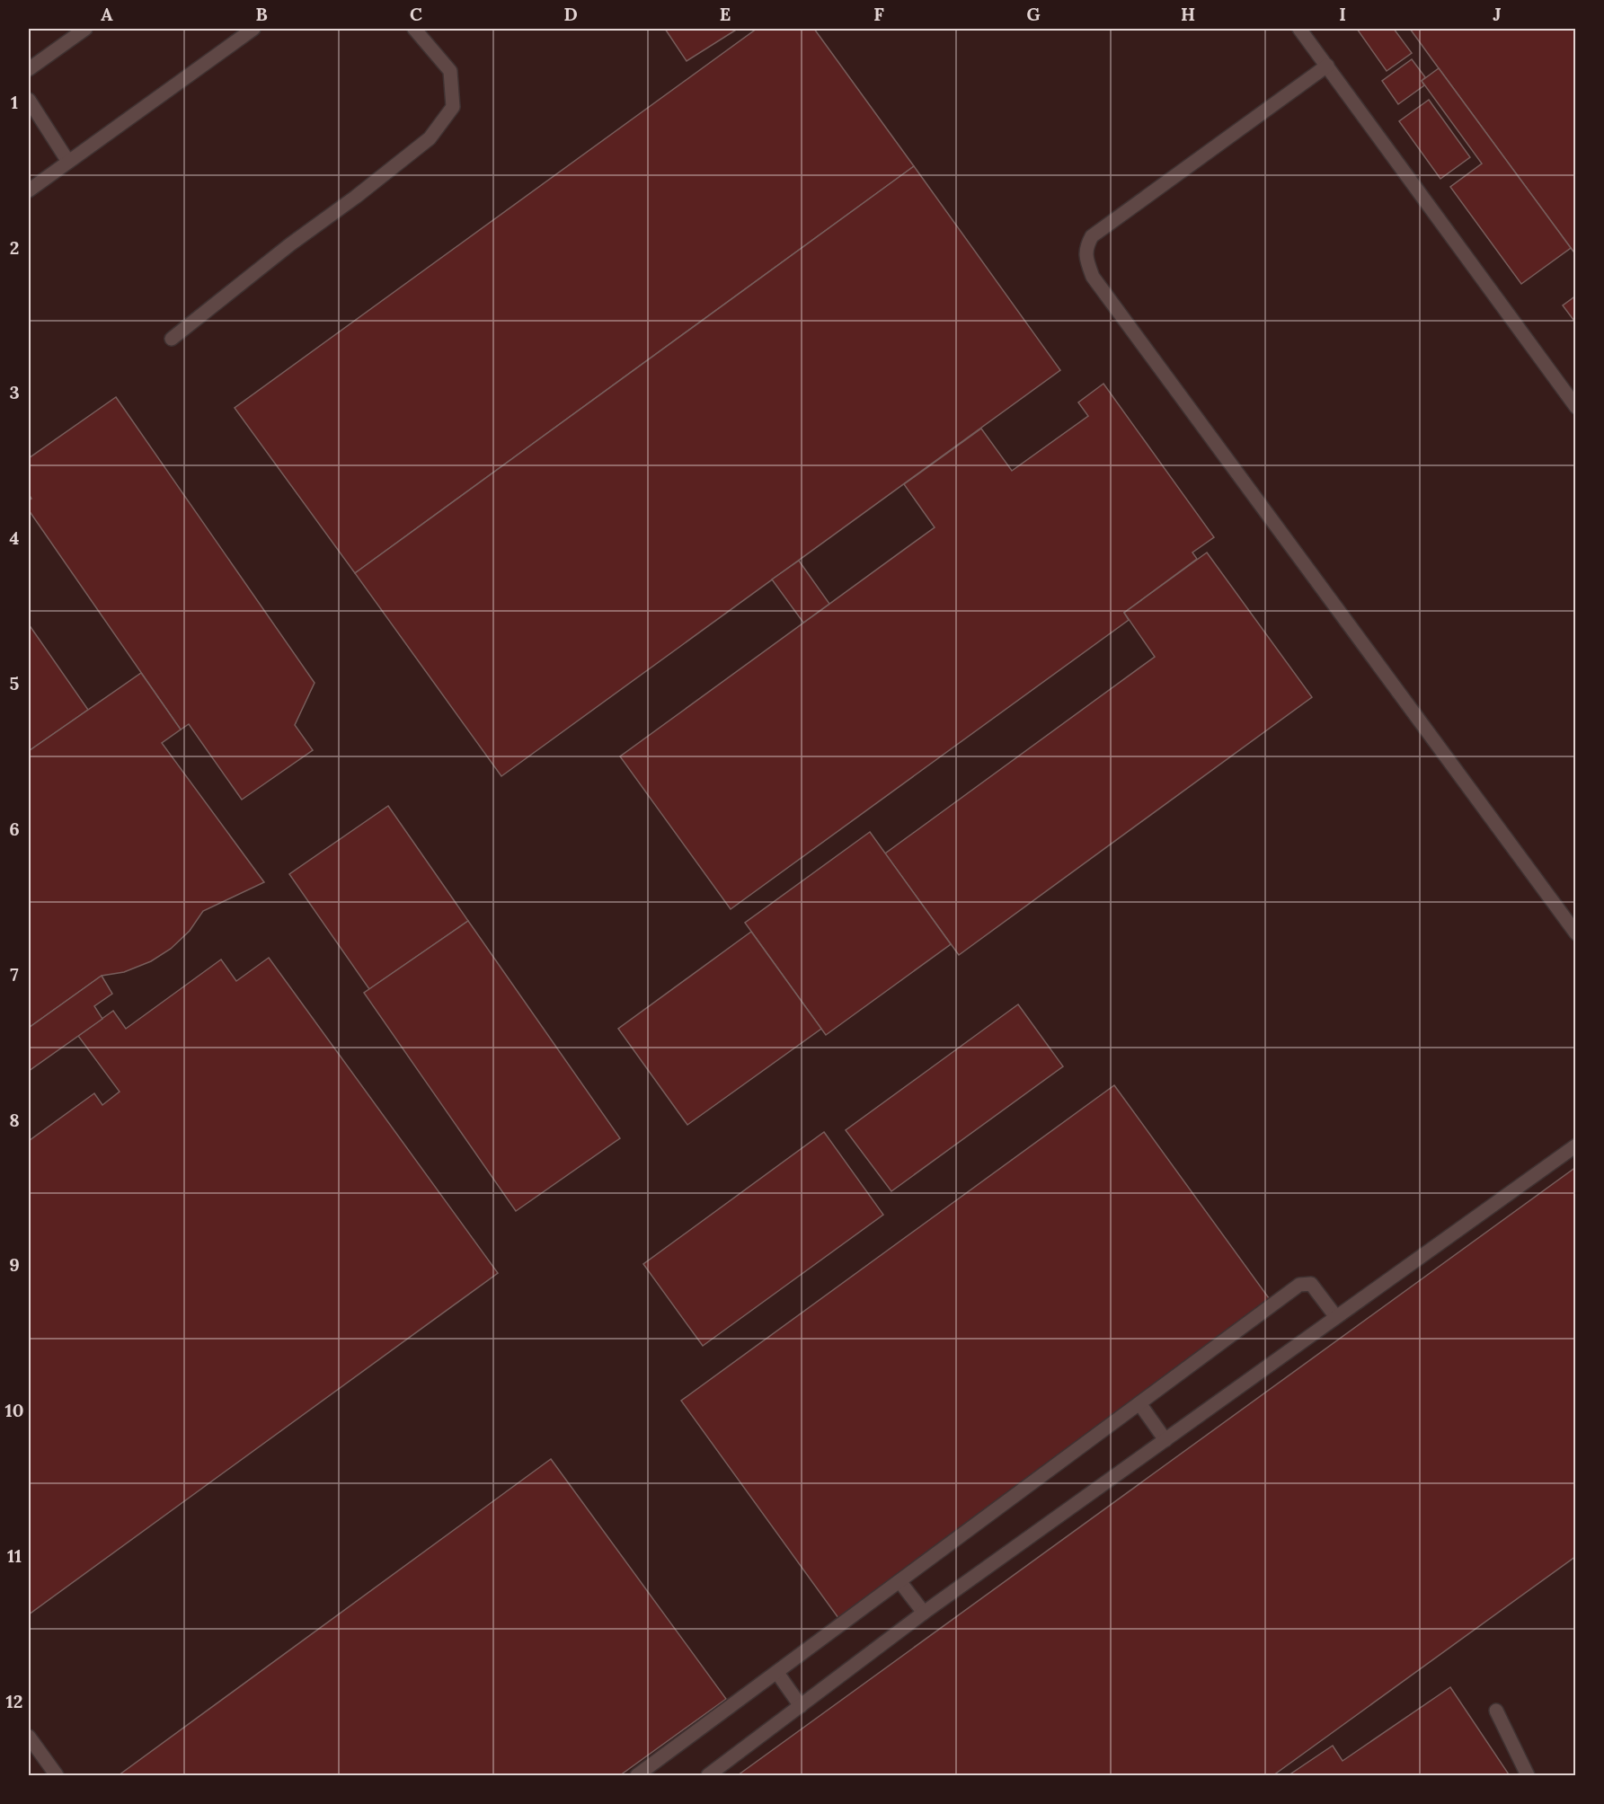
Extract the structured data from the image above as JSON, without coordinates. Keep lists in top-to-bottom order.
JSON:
{
  "grid": {
    "columns": [
      "A",
      "B",
      "C",
      "D",
      "E",
      "F",
      "G",
      "H",
      "I",
      "J"
    ],
    "rows": [
      "1",
      "2",
      "3",
      "4",
      "5",
      "6",
      "7",
      "8",
      "9",
      "10",
      "11",
      "12"
    ]
  }
}
